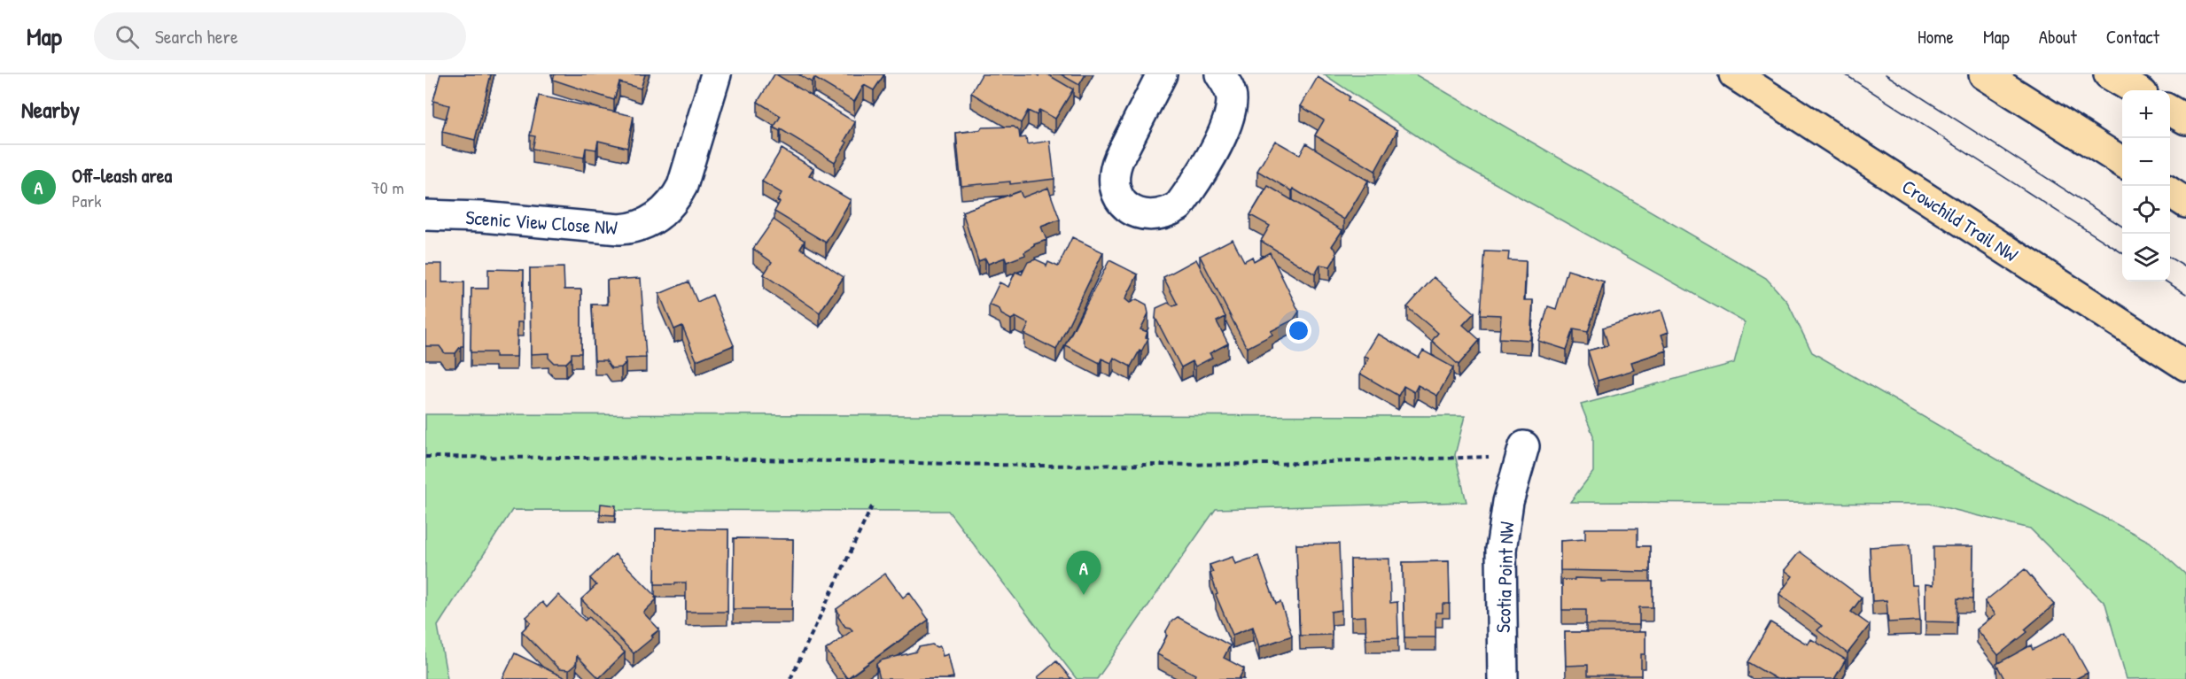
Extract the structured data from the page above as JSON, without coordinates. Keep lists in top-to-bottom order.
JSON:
{
  "streets": {
    "highway": ["Crowchild Trail NW"],
    "street": ["Scenic View Close NW", "Scotia Point NW"]
  },
  "page": {
    "header": "Map",
    "search": "Search here",
    "nav": [
      "Home",
      "Map",
      "About",
      "Contact"
    ],
    "heading": "Nearby",
    "map_buttons": ["+", "−"],
    "list": [
      {
        "mark": "A",
        "name": "Off-leash area",
        "note": "Park",
        "value": "70 m"
      }
    ],
    "pins": "A"
  }
}
